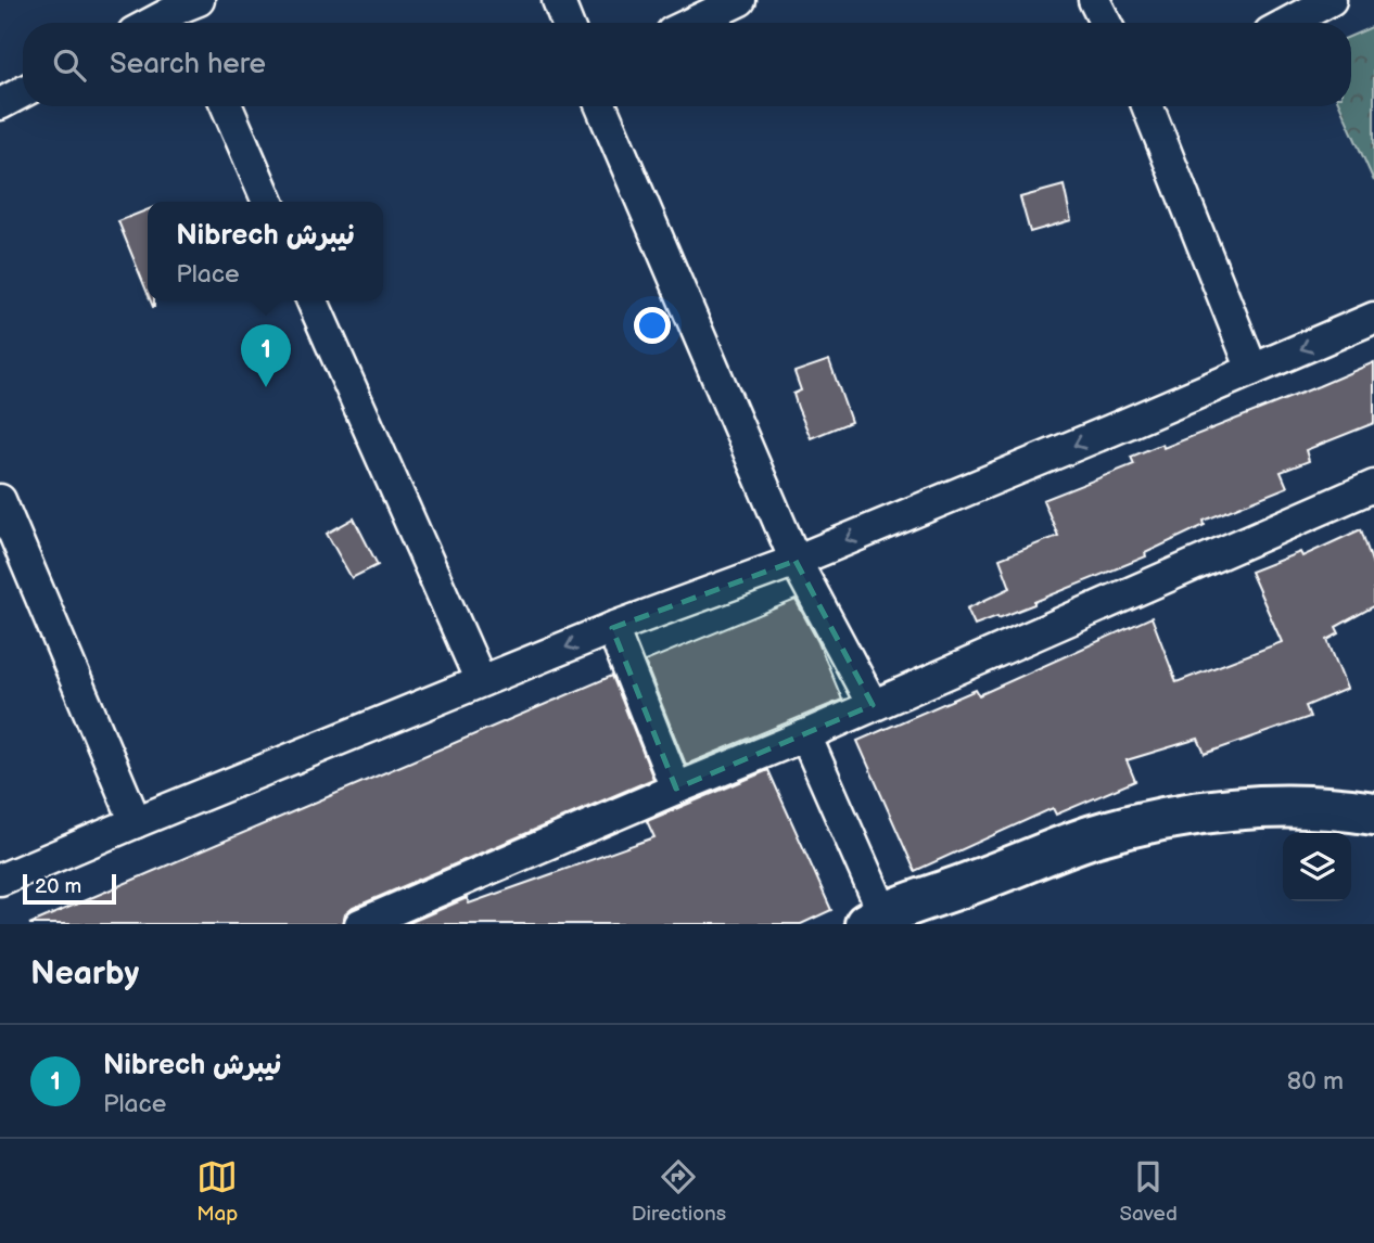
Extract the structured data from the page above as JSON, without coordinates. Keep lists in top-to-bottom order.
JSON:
{
  "scale_bar": "20 m",
  "page": {
    "search": "Search here",
    "popup": ["Nibrech نيبرش", "Place"],
    "pins": "1",
    "scale": "20 m",
    "heading": "Nearby",
    "list": [
      {
        "mark": "1",
        "name": "Nibrech نيبرش",
        "note": "Place",
        "value": "80 m"
      }
    ],
    "nav": ["Map", "Directions", "Saved"]
  }
}
